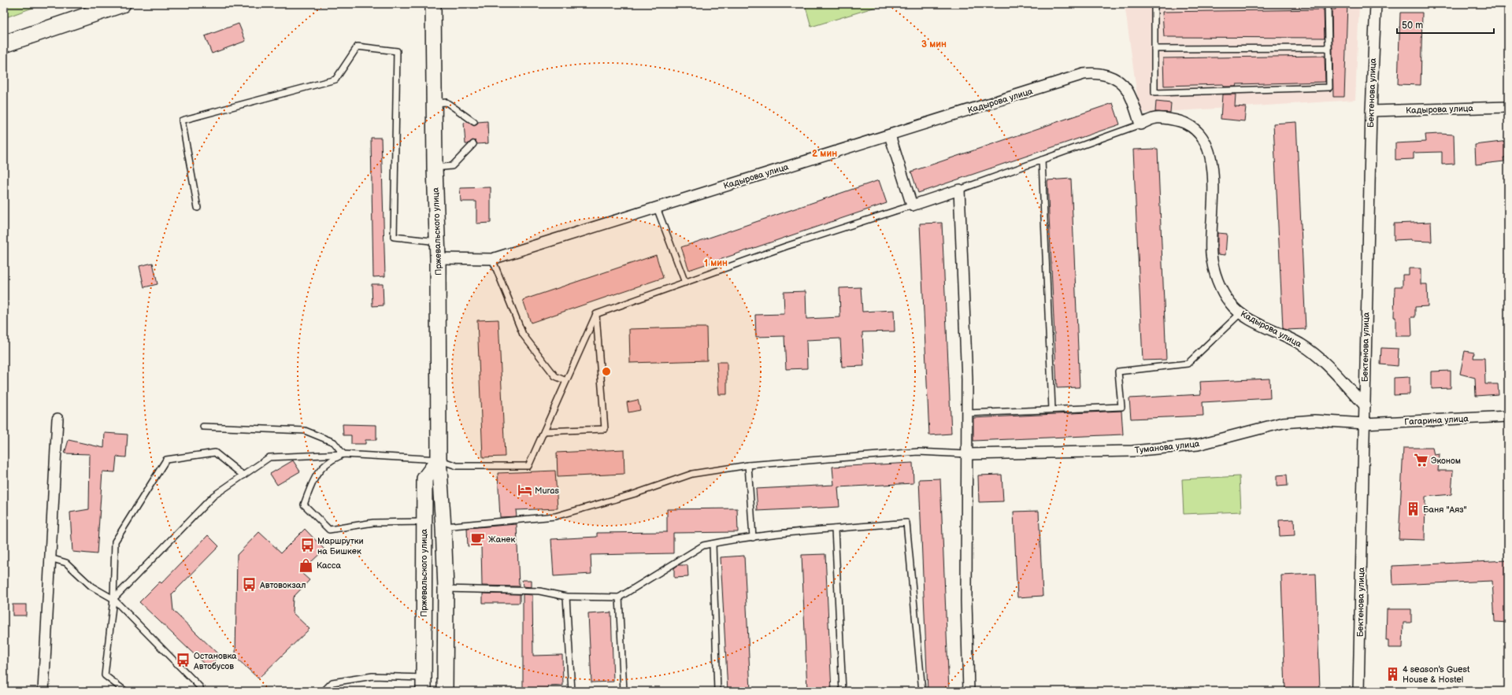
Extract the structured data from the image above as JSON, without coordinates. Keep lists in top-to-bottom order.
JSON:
{
  "streets": {
    "main road": ["Пржевальского улица"],
    "street": [
      "Бектенова улица",
      "Кадырова улица",
      "Гагарина улица",
      "Туманова улица"
    ]
  },
  "crossings": [
    ["Бектенова улица", "Кадырова улица"],
    ["Бектенова улица", "Гагарина улица"],
    ["Бектенова улица", "Туманова улица"],
    ["Кадырова улица", "Пржевальского улица"],
    ["Гагарина улица", "Туманова улица"]
  ],
  "places": {
    "supermarket": ["Эконом"],
    "hotel": ["Muras"],
    "building": ["Баня \"Аяз\"", "4 season's Guest House & Hostel"],
    "cafe": ["Жанек"],
    "bus stop": ["Маршрутки на Бишкек", "Автовокзал", "Остановка Автобусов"],
    "shop": ["Касса"]
  },
  "scale_bar": "50 m",
  "rings": ["3 мин", "2 мин", "1 мин"]
}
